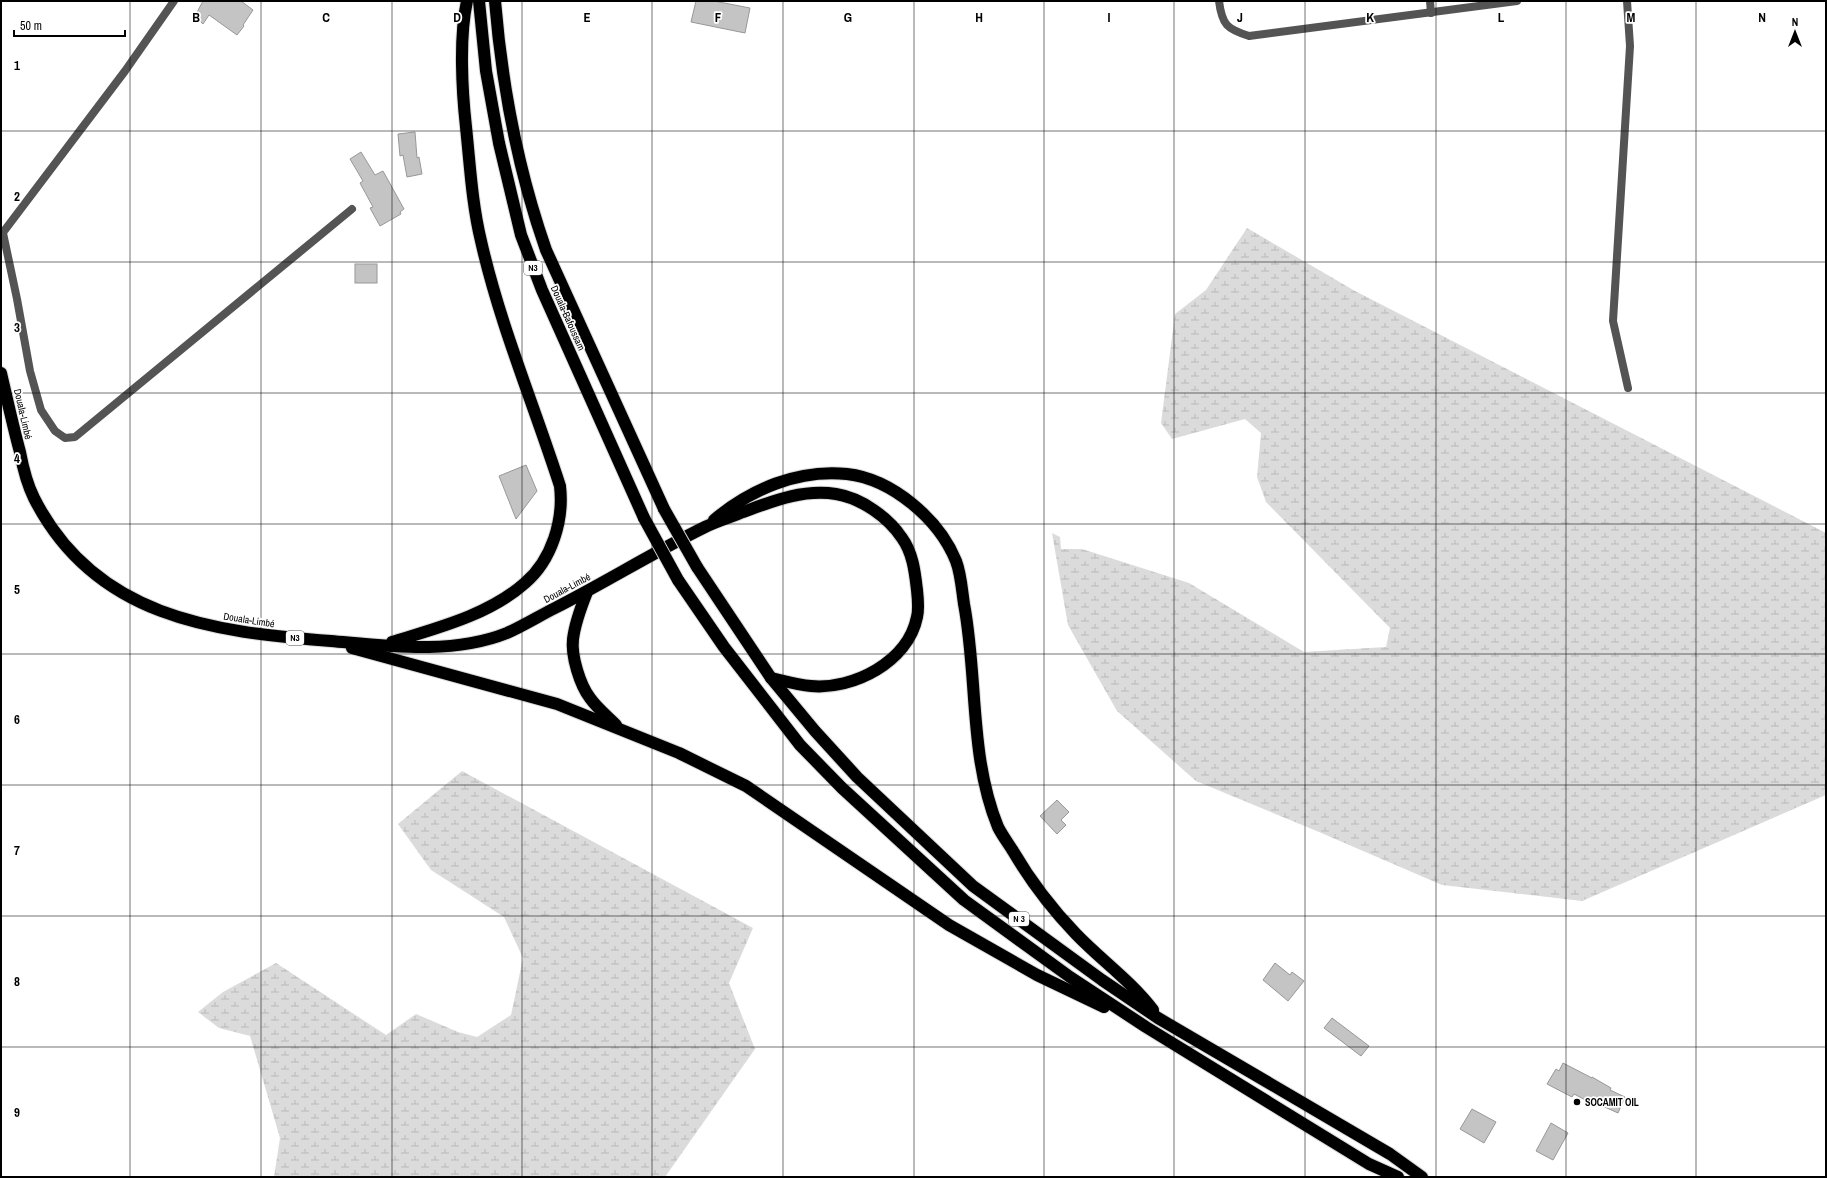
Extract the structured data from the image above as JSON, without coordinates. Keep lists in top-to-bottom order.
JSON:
{
  "streets": {
    "highway": [
      "N3",
      "Douala-Bafoussam",
      "Douala-Limbé",
      "N 3"
    ]
  },
  "crossings": [
    ["Douala-Bafoussam", "N 3"]
  ],
  "places": ["SOCAMIT OIL"],
  "scale_bar": "50 m",
  "north": "top",
  "grid": {
    "columns": [
      "B",
      "C",
      "D",
      "E",
      "F",
      "G",
      "H",
      "I",
      "J",
      "K",
      "L",
      "M",
      "N"
    ],
    "rows": [
      "1",
      "2",
      "3",
      "4",
      "5",
      "6",
      "7",
      "8",
      "9"
    ]
  }
}
